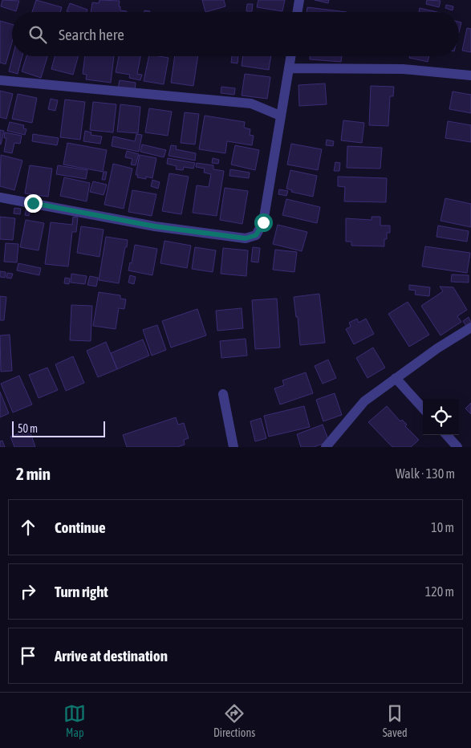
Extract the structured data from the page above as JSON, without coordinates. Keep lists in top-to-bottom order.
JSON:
{
  "scale_bar": "50 m",
  "page": {
    "search": "Search here",
    "scale": "50 m",
    "heading": ["2 min", "Walk · 130 m"],
    "list": [
      ["Continue", "10 m"],
      ["Turn right", "120 m"],
      "Arrive at destination"
    ],
    "nav": ["Map", "Directions", "Saved"]
  }
}
